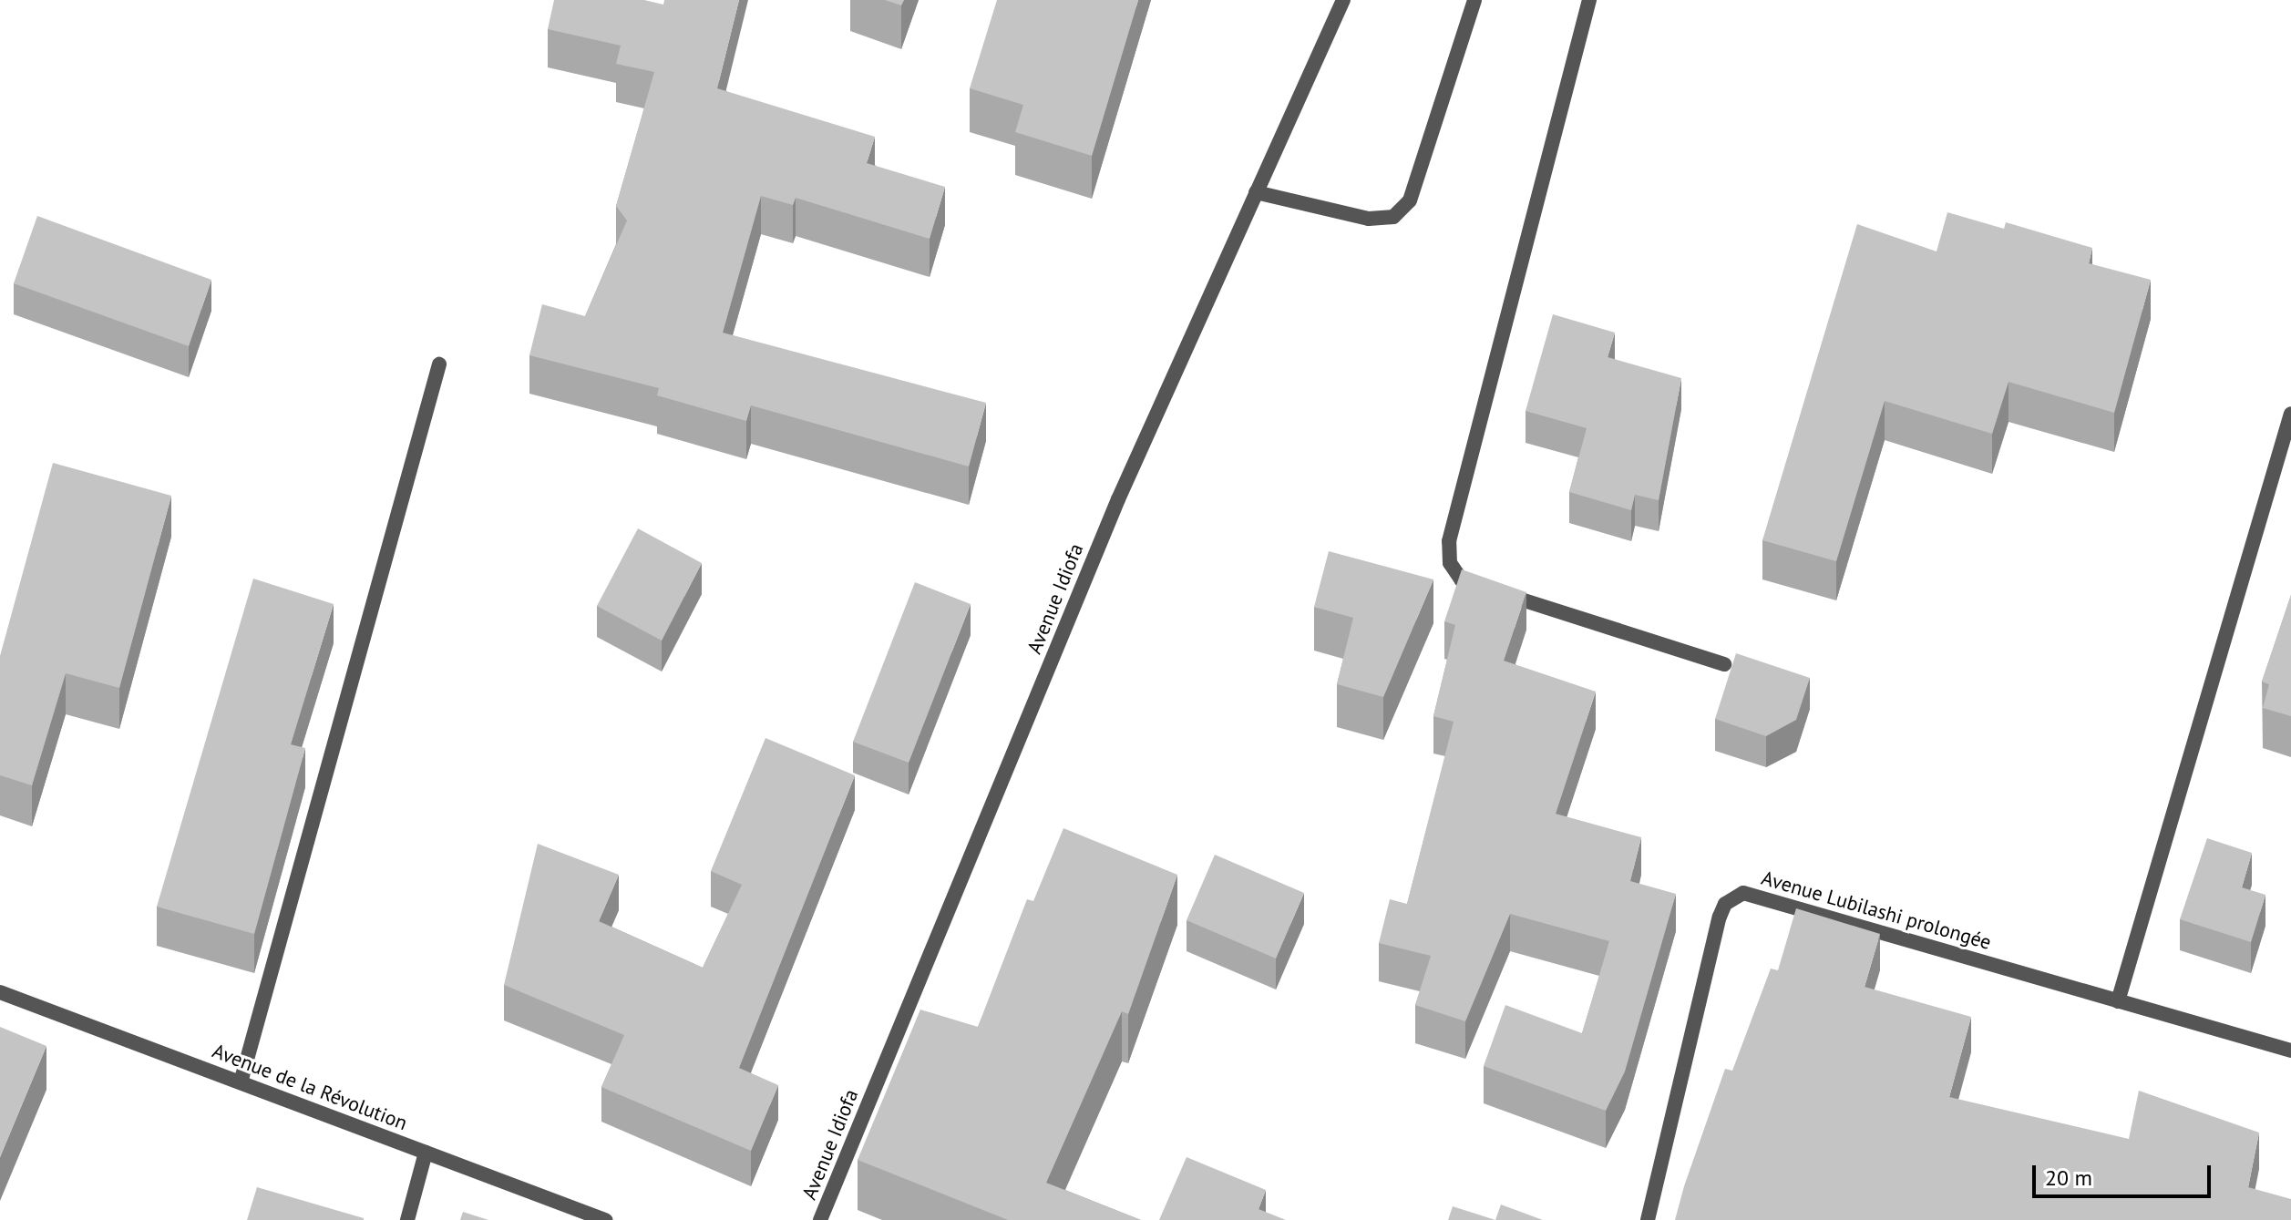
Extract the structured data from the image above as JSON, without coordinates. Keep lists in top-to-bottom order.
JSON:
{
  "streets": {
    "street": ["Avenue Idiofa", "Avenue Lubilashi prolongée", "Avenue de la Révolution"]
  },
  "scale_bar": "20 m"
}
